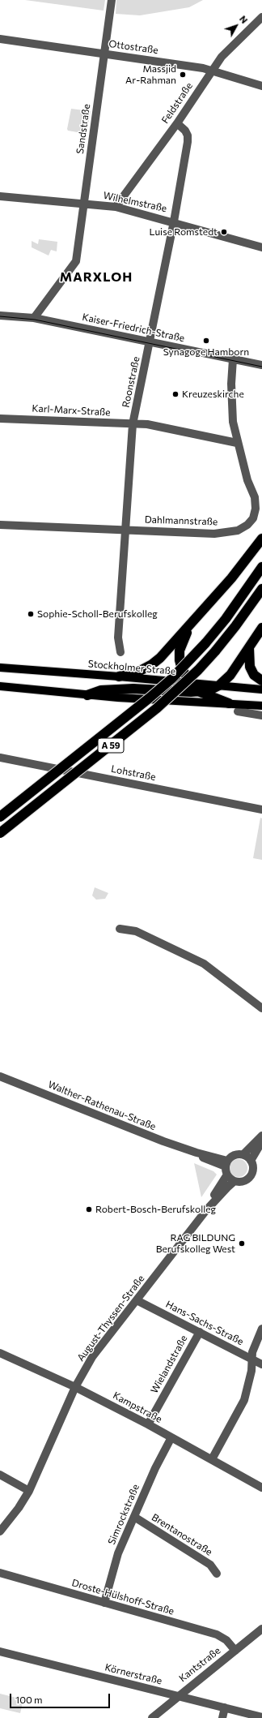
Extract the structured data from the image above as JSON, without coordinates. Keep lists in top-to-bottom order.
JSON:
{
  "streets": {
    "highway": ["A 59"],
    "main road": ["Stockholmer Straße"],
    "street": [
      "Ottostraße",
      "Feldstraße",
      "Sandstraße",
      "Wilhelmstraße",
      "Kaiser-Friedrich-Straße",
      "Roonstraße",
      "Karl-Marx-Straße",
      "Dahlmannstraße",
      "Lohstraße",
      "Walther-Rathenau-Straße",
      "August-Thyssen-Straße",
      "Hans-Sachs-Straße",
      "Wielandstraße",
      "Kampstraße",
      "Simrockstraße",
      "Brentanostraße",
      "Droste-Hülshoff-Straße",
      "Kantstraße",
      "Körnerstraße"
    ]
  },
  "crossings": [
    ["Ottostraße", "Feldstraße"],
    ["Ottostraße", "Sandstraße"],
    ["Feldstraße", "Wilhelmstraße"],
    ["Feldstraße", "Roonstraße"],
    ["Sandstraße", "Wilhelmstraße"],
    ["Sandstraße", "Kaiser-Friedrich-Straße"],
    ["Wilhelmstraße", "Roonstraße"],
    ["Kaiser-Friedrich-Straße", "Roonstraße"],
    ["Kaiser-Friedrich-Straße", "Dahlmannstraße"],
    ["Roonstraße", "Karl-Marx-Straße"],
    ["Roonstraße", "Dahlmannstraße"],
    ["Karl-Marx-Straße", "Dahlmannstraße"],
    ["Walther-Rathenau-Straße", "August-Thyssen-Straße"],
    ["August-Thyssen-Straße", "Hans-Sachs-Straße"],
    ["August-Thyssen-Straße", "Kampstraße"],
    ["Hans-Sachs-Straße", "Wielandstraße"],
    ["Wielandstraße", "Kampstraße"],
    ["Kampstraße", "Simrockstraße"],
    ["Simrockstraße", "Brentanostraße"],
    ["Simrockstraße", "Droste-Hülshoff-Straße"],
    ["Droste-Hülshoff-Straße", "Kantstraße"],
    ["Kantstraße", "Körnerstraße"]
  ],
  "districts": ["MARXLOH"],
  "places": [
    "Massjid Ar-Rahman",
    "Luise Romstedt",
    "Synagoge Hamborn",
    "Kreuzeskirche",
    "Sophie-Scholl-Berufskolleg",
    "Robert-Bosch-Berufskolleg",
    "RAG BILDUNG Berufskolleg West"
  ],
  "scale_bar": "100 m",
  "north": "top right"
}
